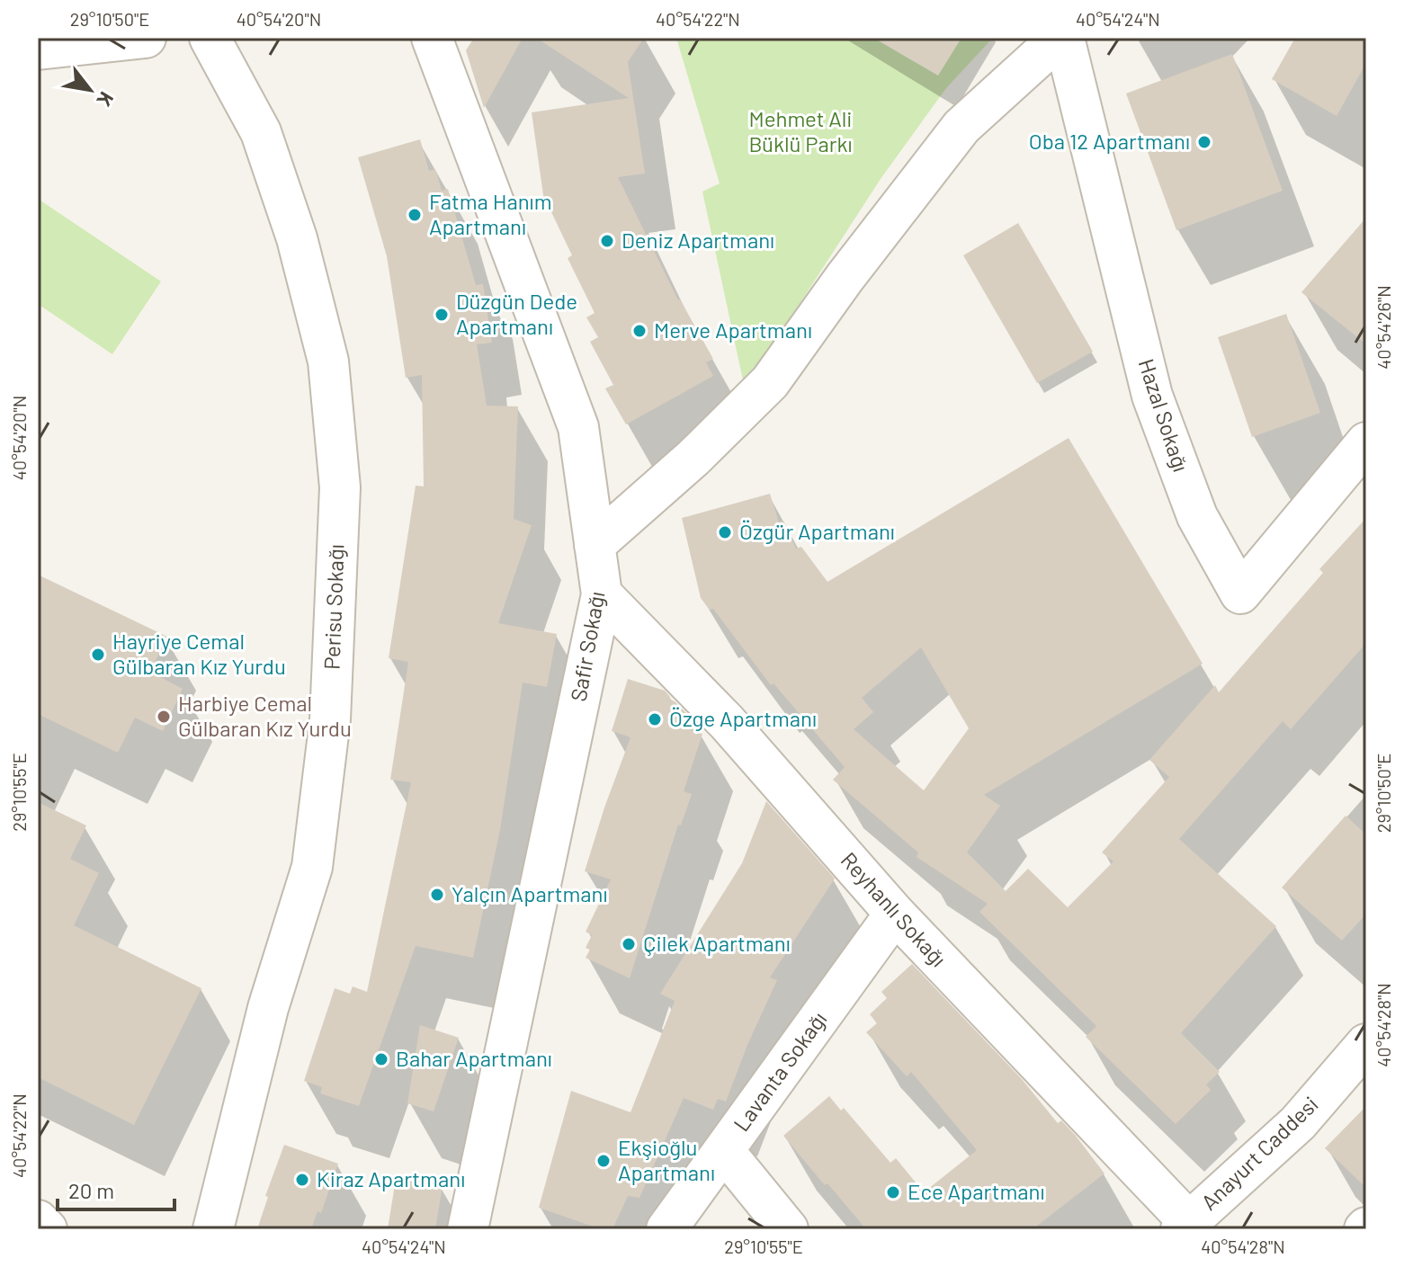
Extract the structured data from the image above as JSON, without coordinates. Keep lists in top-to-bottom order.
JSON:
{
  "streets": {
    "street": [
      "Hazal Sokağı",
      "Perisu Sokağı",
      "Safir Sokağı",
      "Reyhanlı Sokağı",
      "Lavanta Sokağı",
      "Anayurt Caddesi"
    ]
  },
  "crossings": [
    ["Safir Sokağı", "Reyhanlı Sokağı"],
    ["Reyhanlı Sokağı", "Lavanta Sokağı"],
    ["Reyhanlı Sokağı", "Anayurt Caddesi"]
  ],
  "parks": ["Mehmet Ali Büklü Parkı"],
  "places": [
    "Oba 12 Apartmanı",
    "Fatma Hanım Apartmanı",
    "Deniz Apartmanı",
    "Düzgün Dede Apartmanı",
    "Merve Apartmanı",
    "Özgür Apartmanı",
    "Hayriye Cemal Gülbaran Kız Yurdu",
    "Harbiye Cemal Gülbaran Kız Yurdu",
    "Özge Apartmanı",
    "Yalçın Apartmanı",
    "Çilek Apartmanı",
    "Bahar Apartmanı",
    "Ekşioğlu Apartmanı",
    "Kiraz Apartmanı",
    "Ece Apartmanı"
  ],
  "scale_bar": "20 m",
  "north": "bottom right",
  "coordinates": [
    "29°10'50\"E",
    "40°54'20\"N",
    "40°54'22\"N",
    "40°54'24\"N",
    "40°54'26\"N",
    "29°10'55\"E",
    "40°54'28\"N"
  ]
}
